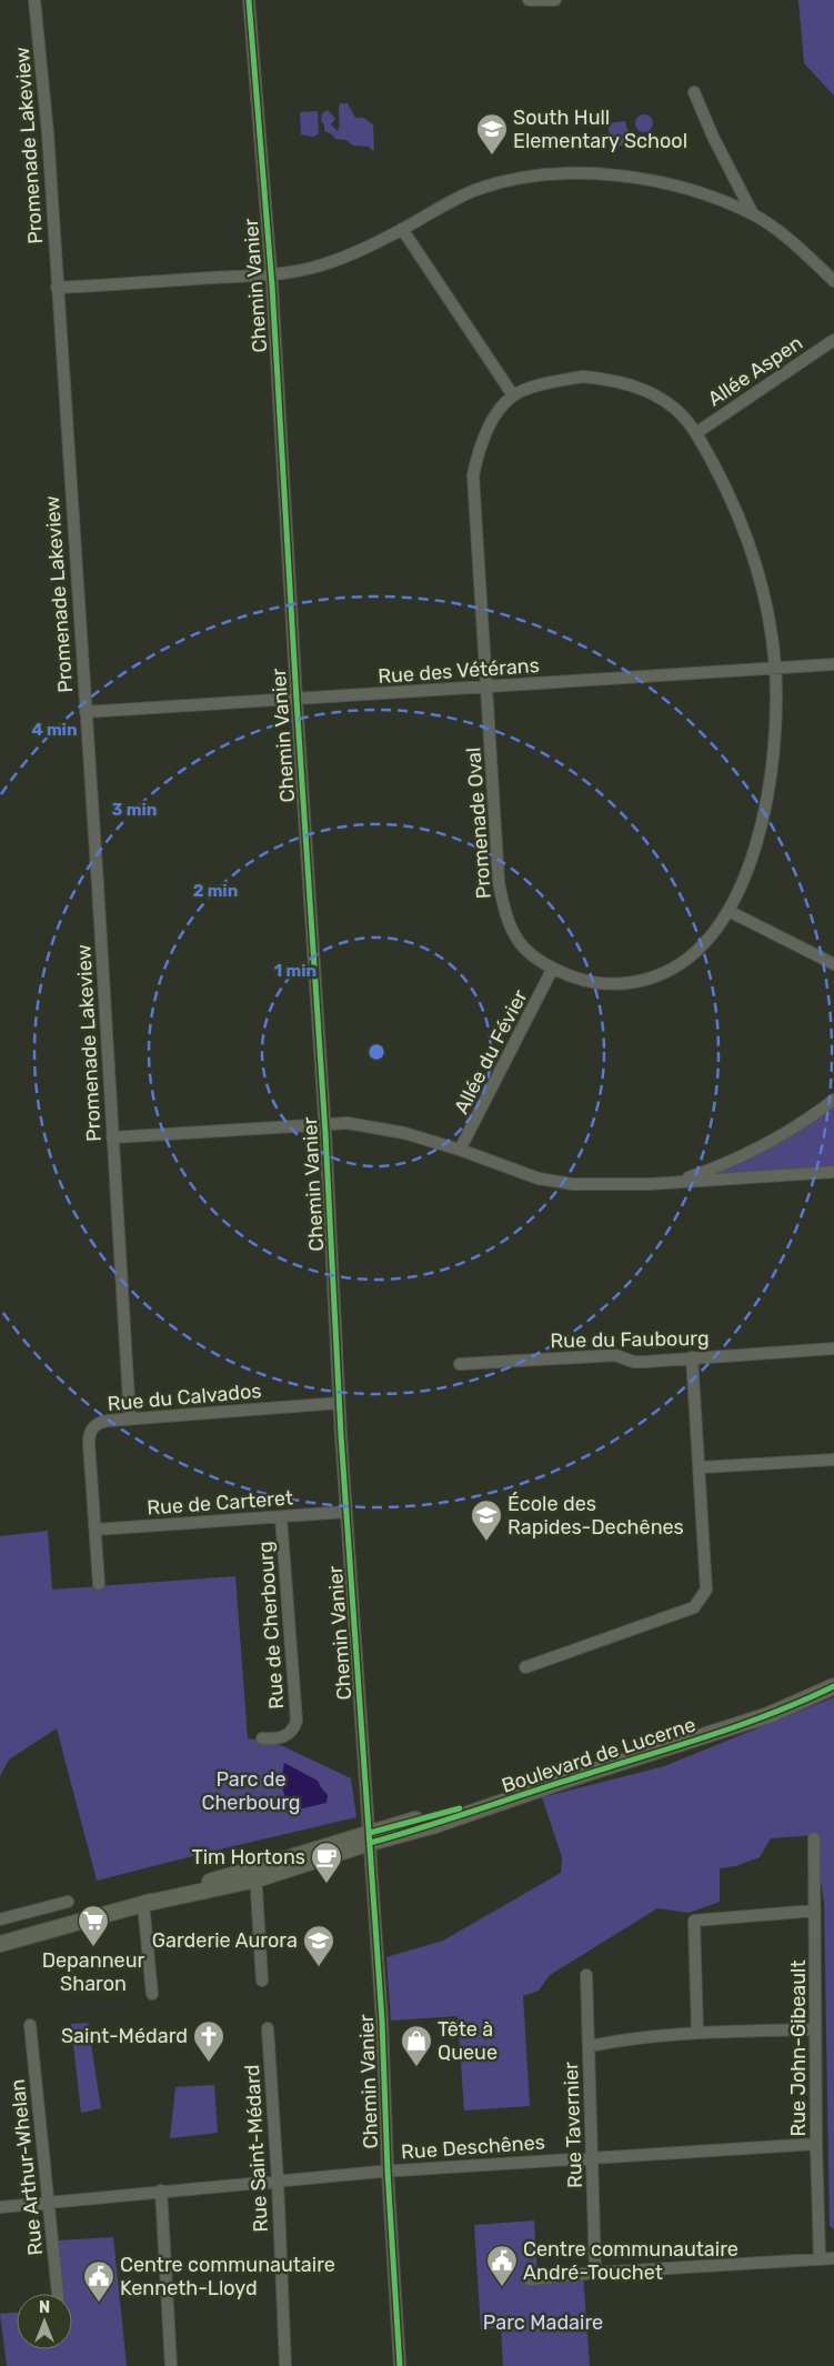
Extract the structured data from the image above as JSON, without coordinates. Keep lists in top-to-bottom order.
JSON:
{
  "streets": {
    "main road": ["Boulevard de Lucerne"],
    "street": [
      "Promenade Lakeview",
      "Chemin Vanier",
      "Allée Aspen",
      "Rue des Vétérans",
      "Promenade Oval",
      "Allée du Févier",
      "Rue du Faubourg",
      "Rue du Calvados",
      "Rue de Carteret",
      "Rue de Cherbourg",
      "Rue John-Gibeault",
      "Rue Tavernier",
      "Rue Deschênes",
      "Rue Saint-Médard",
      "Rue Arthur-Whelan"
    ]
  },
  "crossings": [
    ["Promenade Lakeview", "Rue des Vétérans"],
    ["Promenade Lakeview", "Rue du Calvados"],
    ["Chemin Vanier", "Rue des Vétérans"],
    ["Chemin Vanier", "Rue du Calvados"],
    ["Chemin Vanier", "Rue de Carteret"],
    ["Chemin Vanier", "Boulevard de Lucerne"],
    ["Chemin Vanier", "Rue Deschênes"],
    ["Allée Aspen", "Promenade Oval"],
    ["Rue des Vétérans", "Promenade Oval"],
    ["Promenade Oval", "Allée du Févier"],
    ["Rue du Calvados", "Rue de Carteret"],
    ["Rue de Carteret", "Rue de Cherbourg"],
    ["Rue John-Gibeault", "Rue Deschênes"],
    ["Rue Tavernier", "Rue Deschênes"],
    ["Rue Deschênes", "Rue Saint-Médard"],
    ["Rue Deschênes", "Rue Arthur-Whelan"]
  ],
  "parks": ["Parc de Cherbourg", "Parc Madaire"],
  "places": {
    "school or university": ["South Hull Elementary School", "École des Rapides-Dechênes", "Garderie Aurora"],
    "cafe": ["Tim Hortons"],
    "supermarket": ["Depanneur Sharon"],
    "church": ["Saint-Médard"],
    "shop": ["Tête à Queue"],
    "public building": ["Centre communautaire André-Touchet", "Centre communautaire Kenneth-Lloyd"]
  },
  "north": "top",
  "rings": [
    "4 min",
    "3 min",
    "2 min",
    "1 min"
  ]
}
